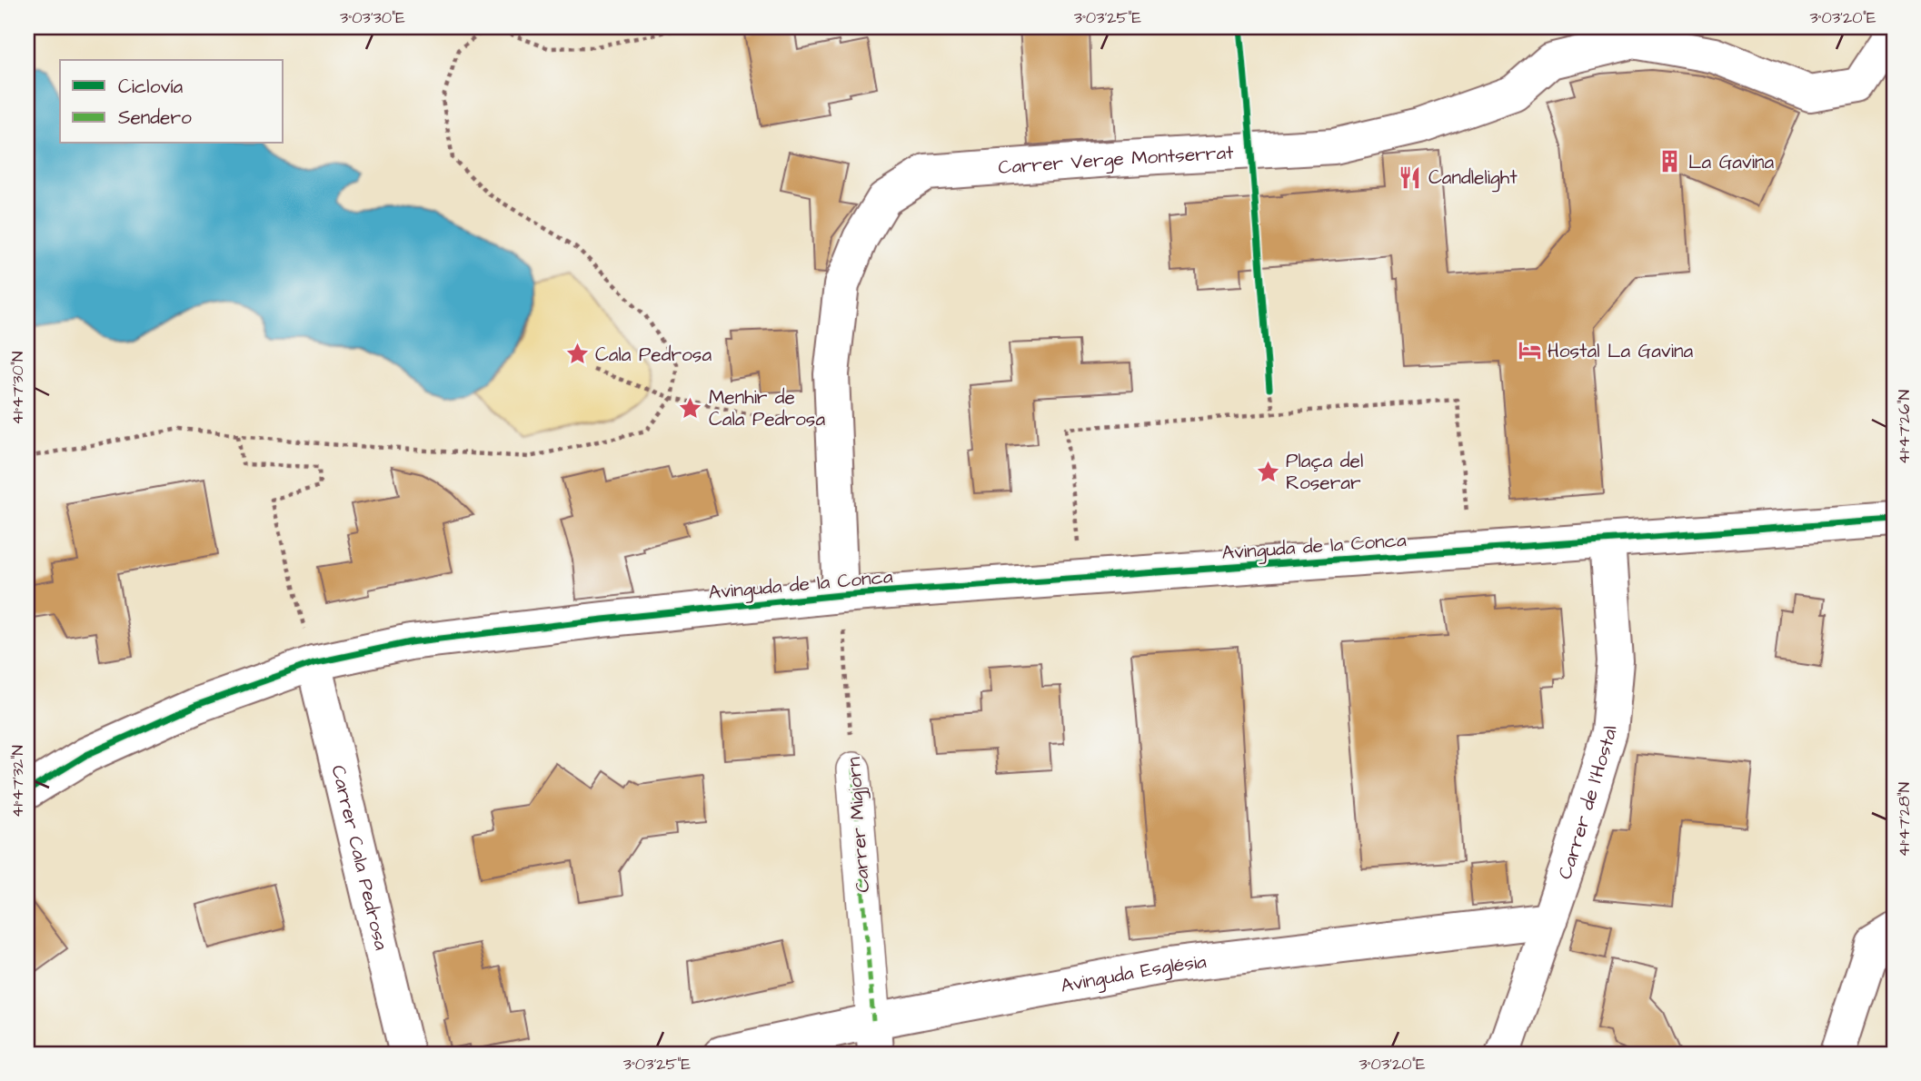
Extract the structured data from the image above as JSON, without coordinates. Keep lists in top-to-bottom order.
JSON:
{
  "streets": {
    "street": [
      "Carrer Verge Montserrat",
      "Avinguda de la Conca",
      "Carrer de l'Hostal",
      "Carrer Migjorn",
      "Carrer Cala Pedrosa",
      "Avinguda Església"
    ]
  },
  "crossings": [
    ["Carrer Verge Montserrat", "Avinguda de la Conca"],
    ["Carrer Verge Montserrat", "Carrer Migjorn"],
    ["Avinguda de la Conca", "Carrer de l'Hostal"],
    ["Avinguda de la Conca", "Carrer Migjorn"],
    ["Avinguda de la Conca", "Carrer Cala Pedrosa"],
    ["Carrer de l'Hostal", "Avinguda Església"],
    ["Carrer Migjorn", "Avinguda Església"]
  ],
  "places": {
    "building": ["La Gavina"],
    "restaurant": ["Candlelight"],
    "hotel": ["Hostal La Gavina"],
    "place": ["Cala Pedrosa", "Menhir de Cala Pedrosa", "Plaça del Roserar"]
  },
  "legend": ["Ciclovía", "Sendero"],
  "coordinates": [
    "3°03'30\"E",
    "3°03'25\"E",
    "3°03'20\"E",
    "41°47'30\"N",
    "41°47'26\"N",
    "41°47'32\"N",
    "41°47'28\"N"
  ]
}
